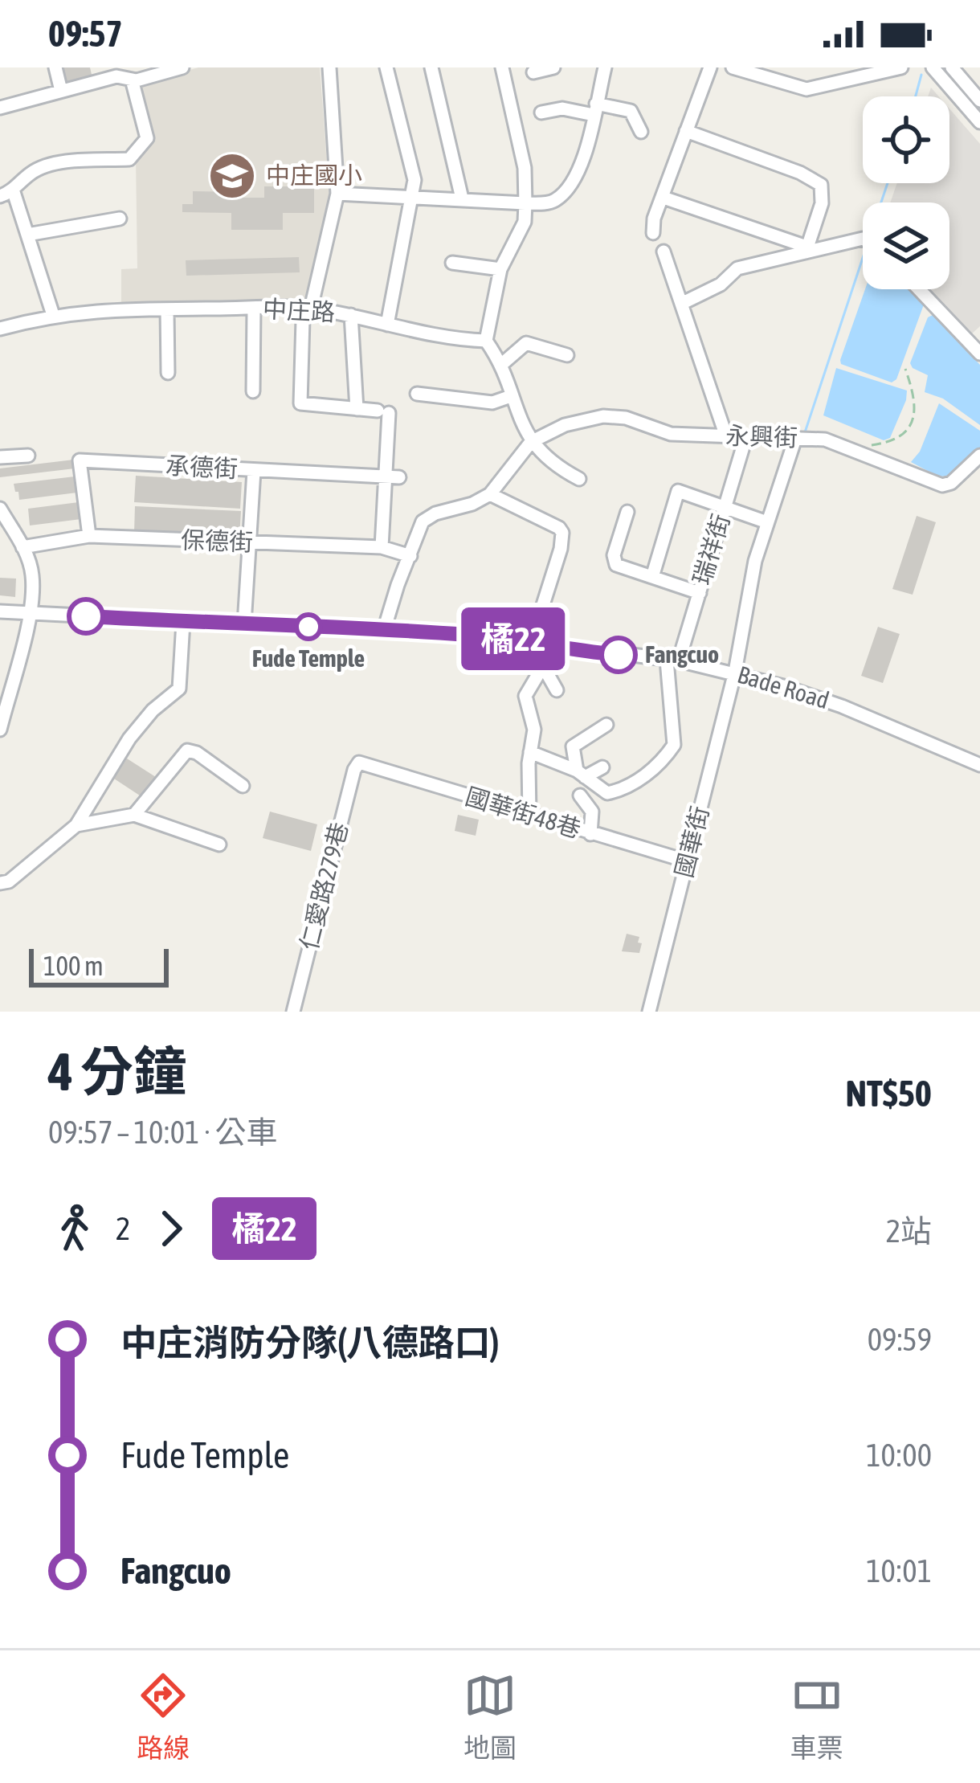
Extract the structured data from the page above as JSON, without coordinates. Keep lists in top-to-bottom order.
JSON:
{
  "streets": {
    "street": [
      "中庄路",
      "永興街",
      "承德街",
      "保德街",
      "瑞祥街",
      "Bade Road",
      "國華街48巷",
      "國華街",
      "仁愛路279巷"
    ]
  },
  "crossings": [
    ["永興街", "瑞祥街"],
    ["永興街", "國華街"],
    ["承德街", "保德街"],
    ["瑞祥街", "Bade Road"],
    ["Bade Road", "國華街"],
    ["國華街48巷", "國華街"],
    ["國華街48巷", "仁愛路279巷"]
  ],
  "places": {
    "school or university": ["中庄國小"],
    "other": ["Fude Temple", "Fangcuo"]
  },
  "lines": ["bus line 橘22"],
  "scale_bar": "100 m",
  "page": {
    "status": "09:57",
    "on_map": "橘22",
    "scale": "100 m",
    "heading": ["4 分鐘", "09:57 – 10:01 · 公車", "NT$50"],
    "legs": ["2", "橘22", "2站"],
    "list": [
      {
        "name": "中庄消防分隊(八德路口)",
        "value": "09:59"
      },
      {
        "name": "Fude Temple",
        "value": "10:00"
      },
      {
        "name": "Fangcuo",
        "value": "10:01"
      }
    ],
    "tabs": ["路線", "地圖", "車票"]
  }
}
